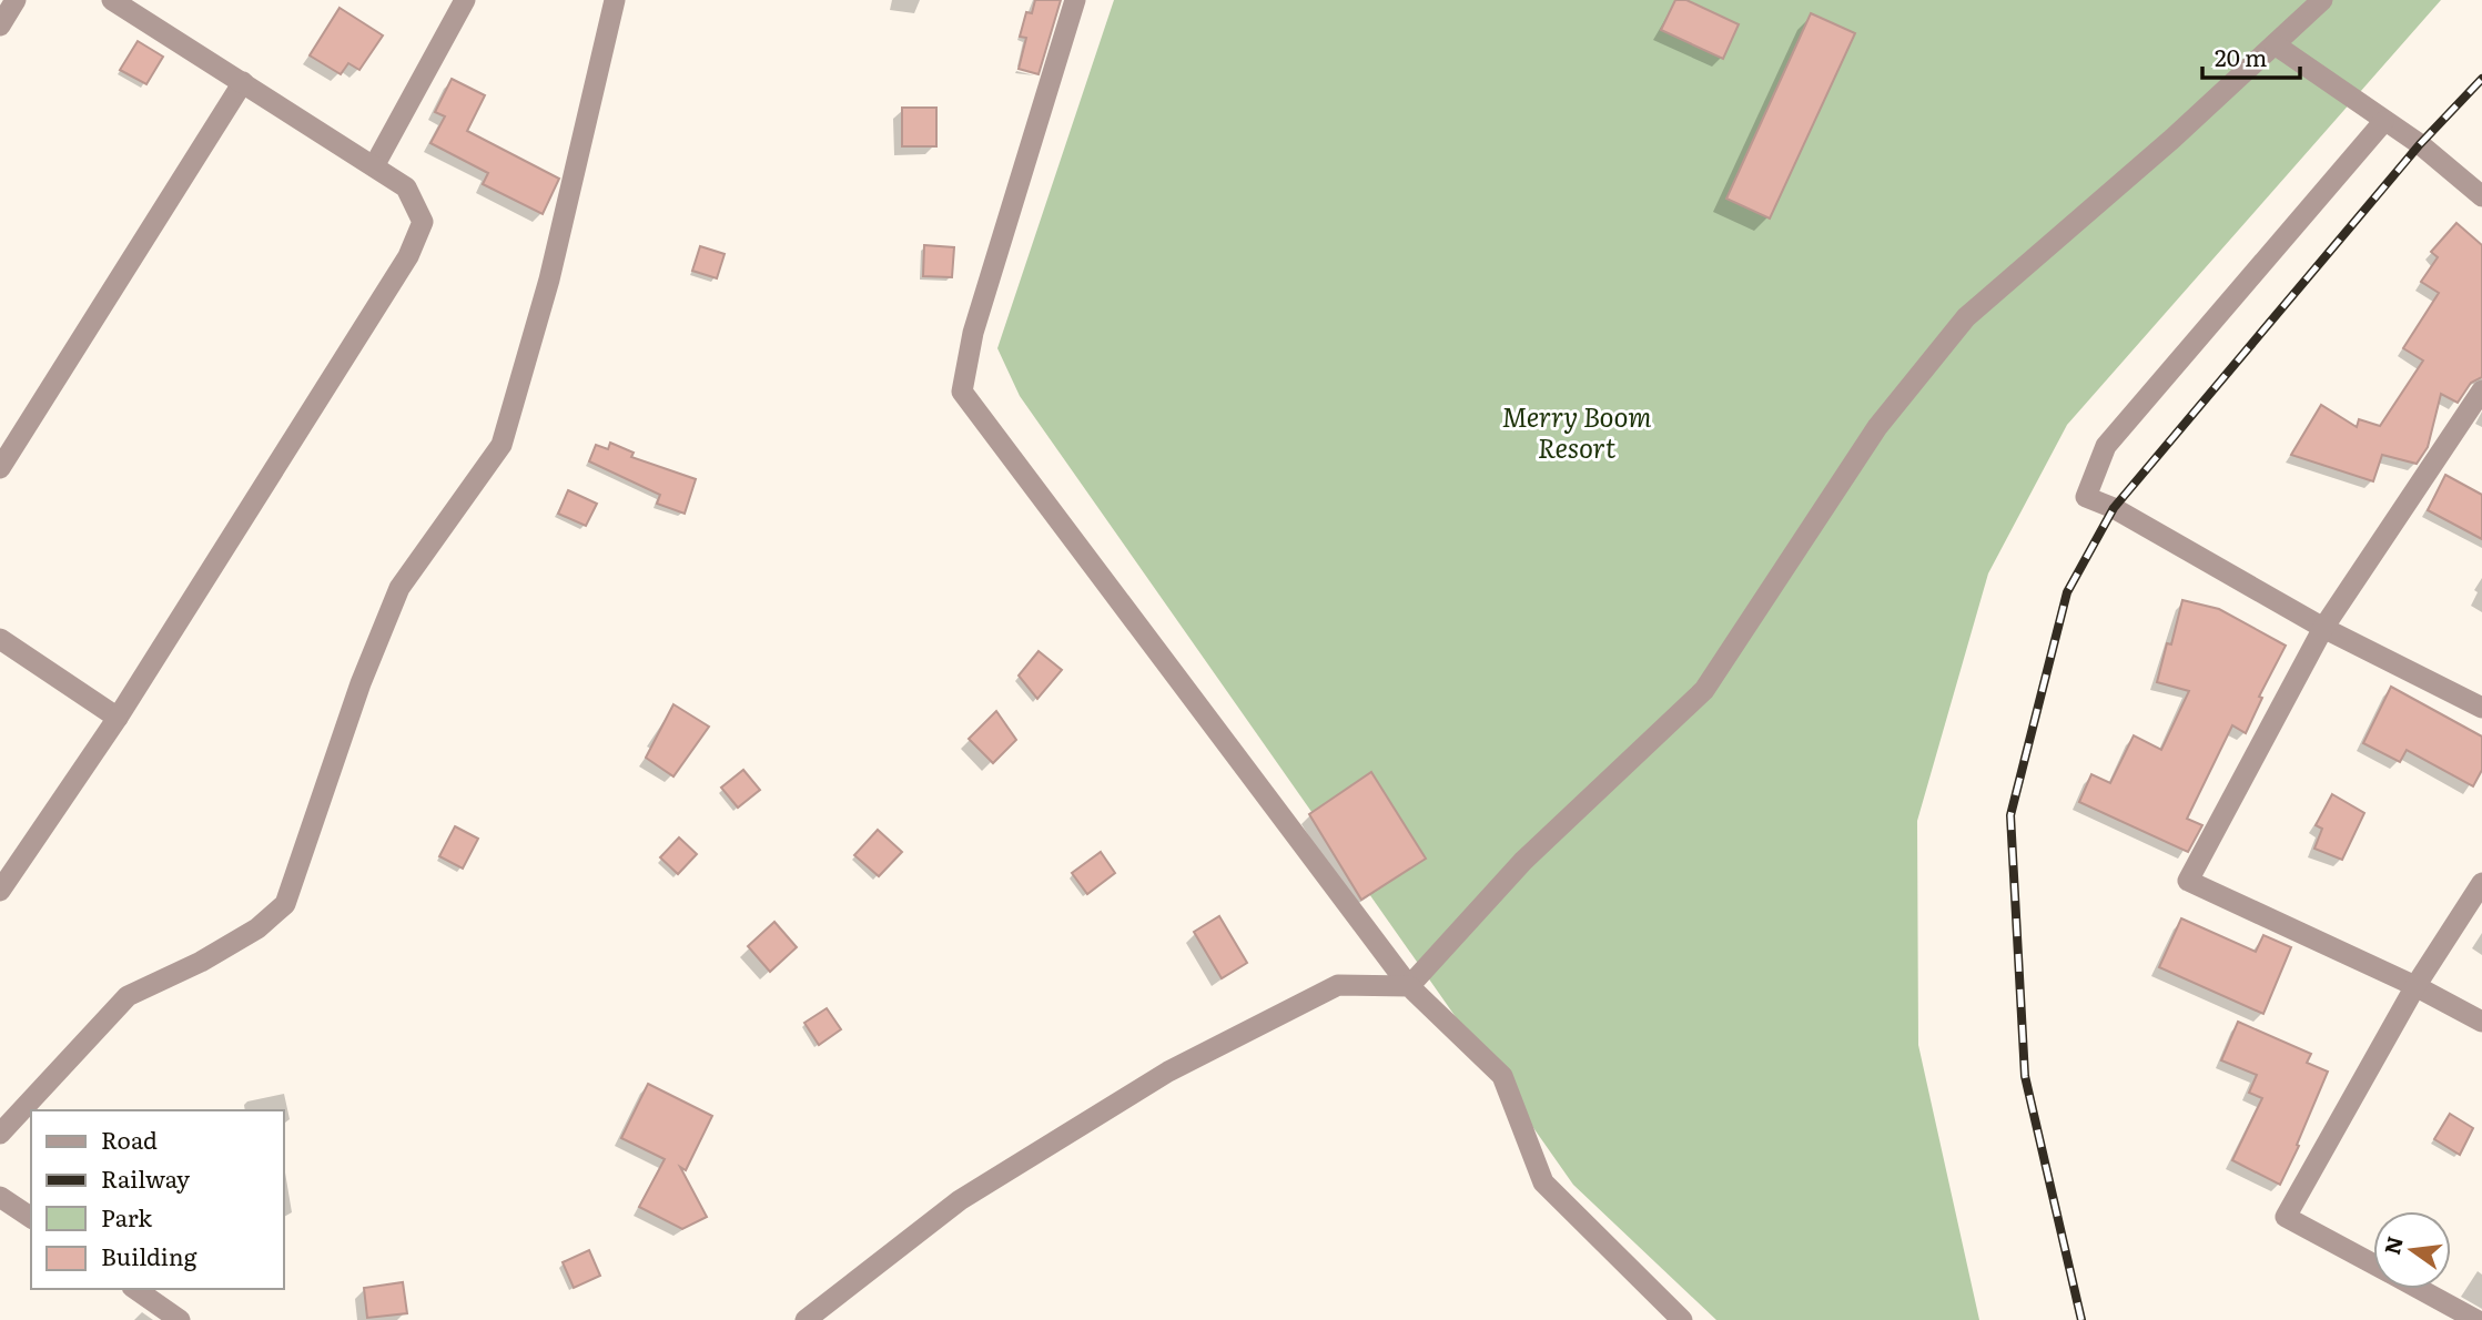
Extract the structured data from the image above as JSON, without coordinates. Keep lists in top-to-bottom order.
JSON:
{
  "parks": ["Merry Boom Resort"],
  "legend": [
    "Road",
    "Railway",
    "Park",
    "Building"
  ],
  "scale_bar": "20 m",
  "north": "left"
}
